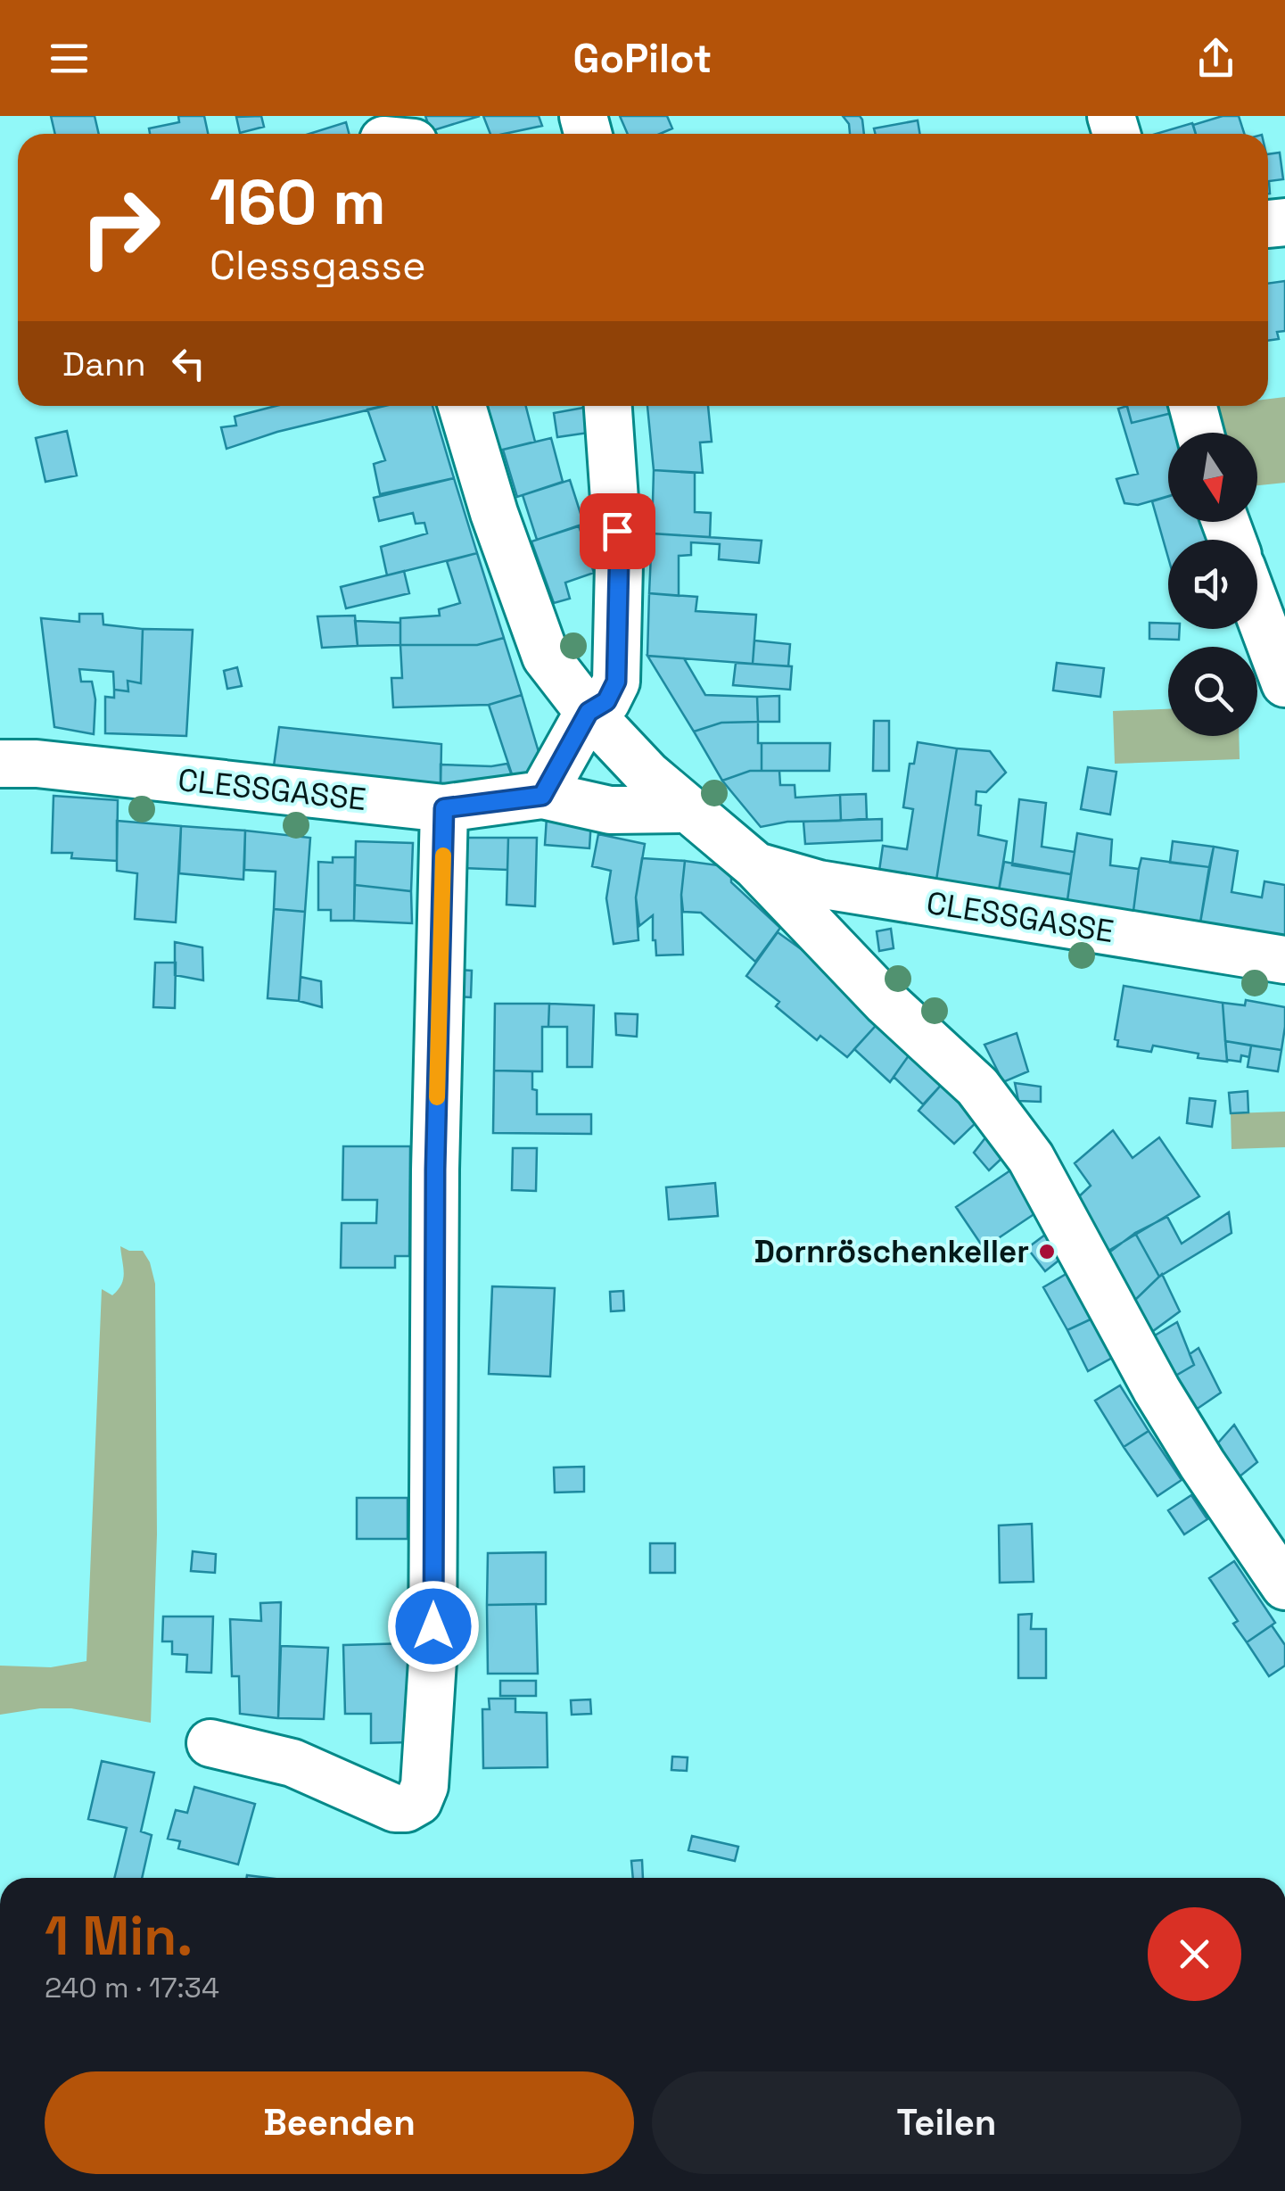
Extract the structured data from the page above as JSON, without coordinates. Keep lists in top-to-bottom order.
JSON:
{
  "streets": {
    "street": ["CLESSGASSE"]
  },
  "places": ["Dornröschenkeller"],
  "north": "bottom",
  "page": {
    "header": "GoPilot",
    "turn": ["160 m", "Clessgasse"],
    "then": "Dann",
    "heading": ["1 Min.", "240 m · 17:34"],
    "buttons": ["Beenden", "Teilen"]
  }
}
